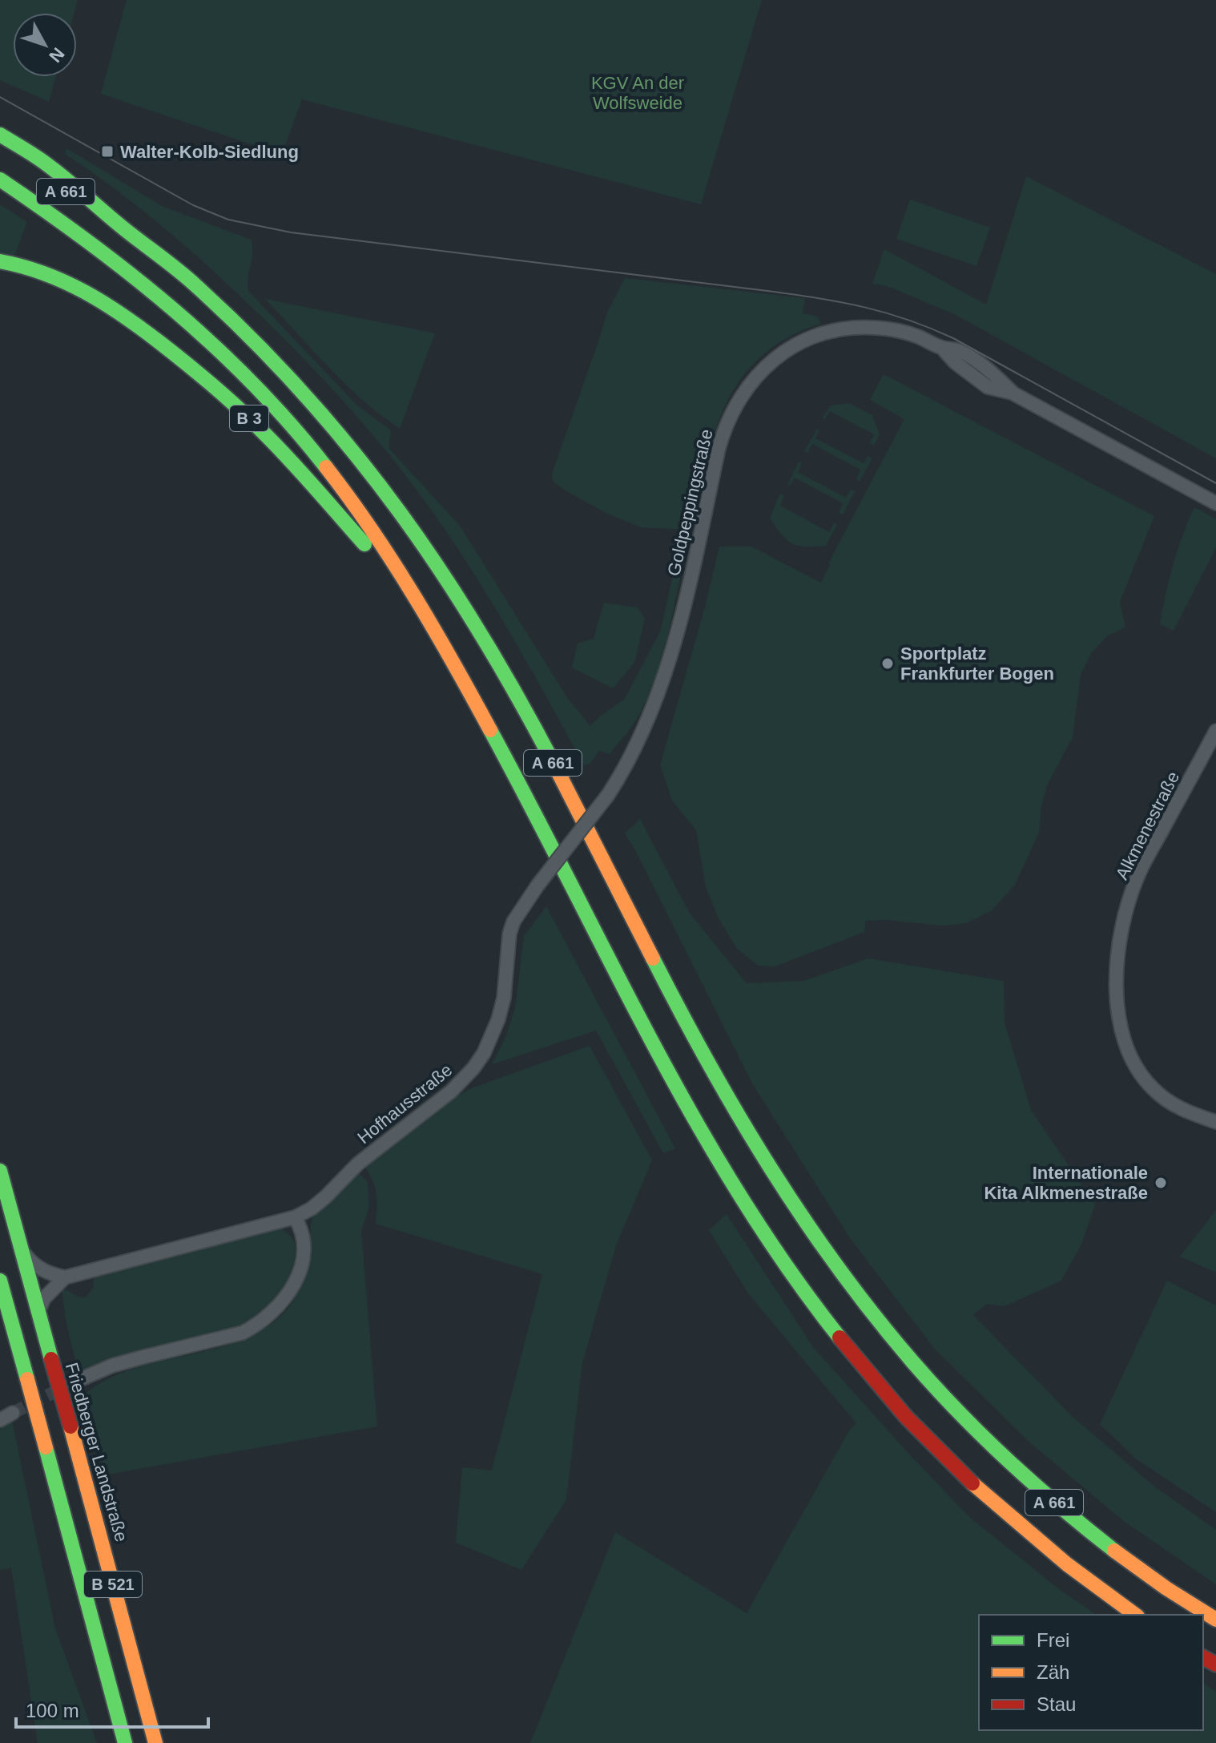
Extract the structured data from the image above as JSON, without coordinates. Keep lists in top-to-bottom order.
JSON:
{
  "streets": {
    "main road": [
      "A 661",
      "B 3",
      "Friedberger Landstraße",
      "B 521"
    ],
    "street": ["Goldpeppingstraße", "Alkmenestraße", "Hofhausstraße"]
  },
  "crossings": [
    ["A 661", "B 3"],
    ["Goldpeppingstraße", "Hofhausstraße"]
  ],
  "parks": ["KGV An der Wolfsweide"],
  "places": {
    "transit": ["Walter-Kolb-Siedlung"],
    "other": ["Sportplatz Frankfurter Bogen", "Internationale Kita Alkmenestraße"]
  },
  "legend": ["Frei", "Zäh", "Stau"],
  "scale_bar": "100 m",
  "north": "bottom right"
}
